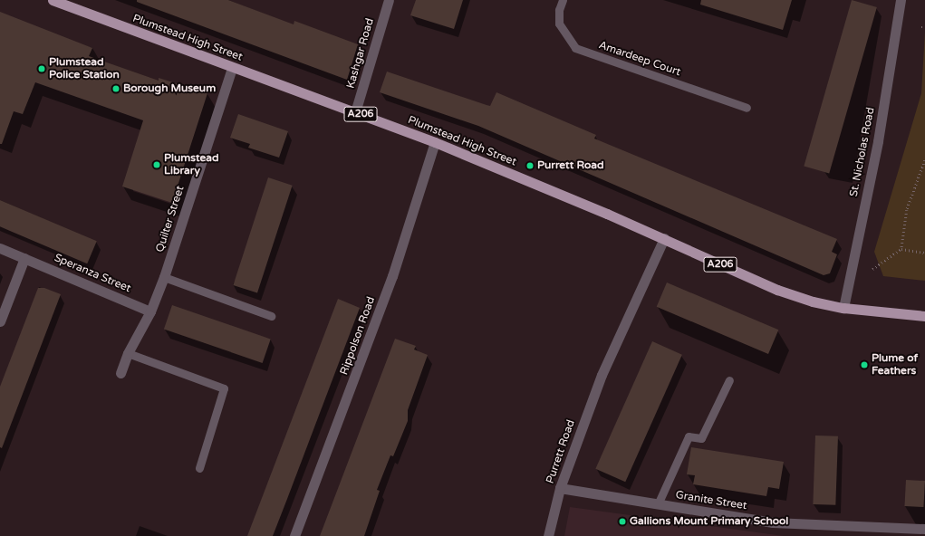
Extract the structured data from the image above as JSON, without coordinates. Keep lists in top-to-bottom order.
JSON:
{
  "streets": {
    "main road": ["Plumstead High Street", "A206"],
    "street": [
      "Kashgar Road",
      "St. Nicholas Road",
      "Quilter Street",
      "Speranza Street",
      "Rippolson Road",
      "Purrett Road",
      "Granite Street"
    ],
    "lane": ["Amardeep Court"]
  },
  "crossings": [
    ["Plumstead High Street", "Kashgar Road"],
    ["Plumstead High Street", "St. Nicholas Road"],
    ["Plumstead High Street", "Quilter Street"],
    ["Plumstead High Street", "Rippolson Road"],
    ["Plumstead High Street", "Purrett Road"],
    ["Quilter Street", "Speranza Street"],
    ["Purrett Road", "Granite Street"]
  ],
  "places": [
    "Plumstead Police Station",
    "Borough Museum",
    "Plumstead Library",
    "Purrett Road",
    "Plume of Feathers",
    "Gallions Mount Primary School"
  ]
}
